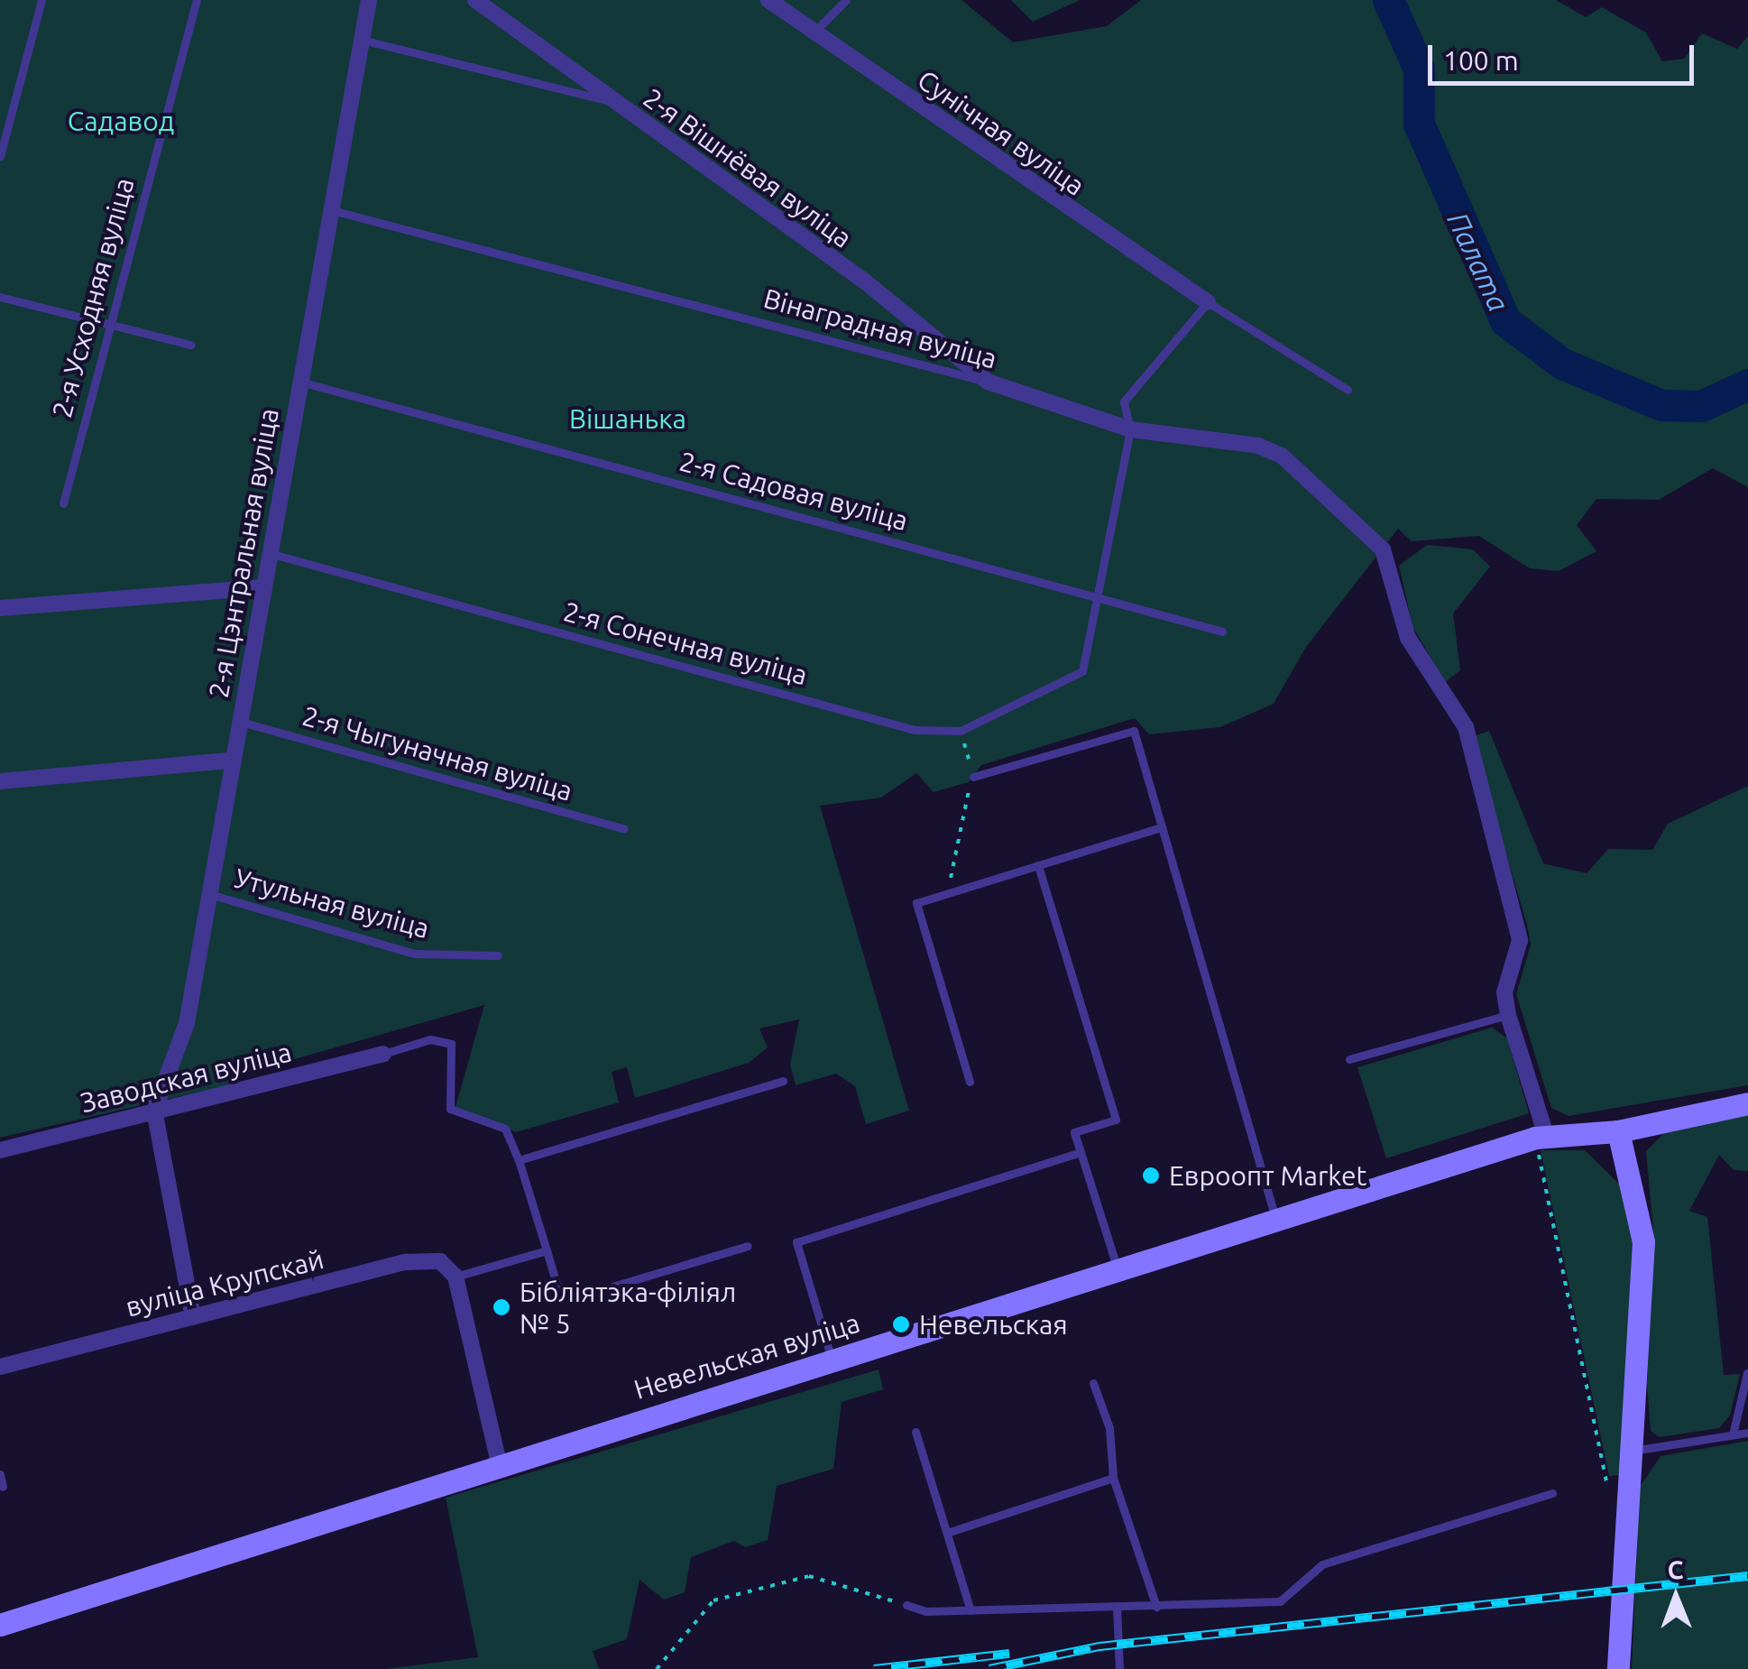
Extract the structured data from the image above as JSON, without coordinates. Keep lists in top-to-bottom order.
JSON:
{
  "streets": {
    "street": [
      "Сунічная вуліца",
      "2-я Вішнёвая вуліца",
      "Вінаградная вуліца",
      "2-я Цэнтральная вуліца",
      "Заводская вуліца",
      "вуліца Крупскай",
      "Невельская вуліца"
    ],
    "lane": [
      "2-я Усходняя вуліца",
      "2-я Садовая вуліца",
      "2-я Сонечная вуліца",
      "2-я Чыгуначная вуліца",
      "Утульная вуліца"
    ]
  },
  "crossings": [
    ["2-я Вішнёвая вуліца", "Вінаградная вуліца"],
    ["Вінаградная вуліца", "2-я Цэнтральная вуліца"],
    ["2-я Садовая вуліца", "2-я Цэнтральная вуліца"],
    ["2-я Садовая вуліца", "2-я Сонечная вуліца"],
    ["2-я Цэнтральная вуліца", "2-я Сонечная вуліца"],
    ["2-я Цэнтральная вуліца", "2-я Чыгуначная вуліца"],
    ["2-я Цэнтральная вуліца", "Утульная вуліца"],
    ["2-я Цэнтральная вуліца", "Заводская вуліца"]
  ],
  "water": ["Палата"],
  "parks": ["Садавод", "Вішанька"],
  "places": ["Евроопт Market", "Бібліятэка-філіял № 5", "Невельская"],
  "scale_bar": "100 m",
  "north": "top"
}
